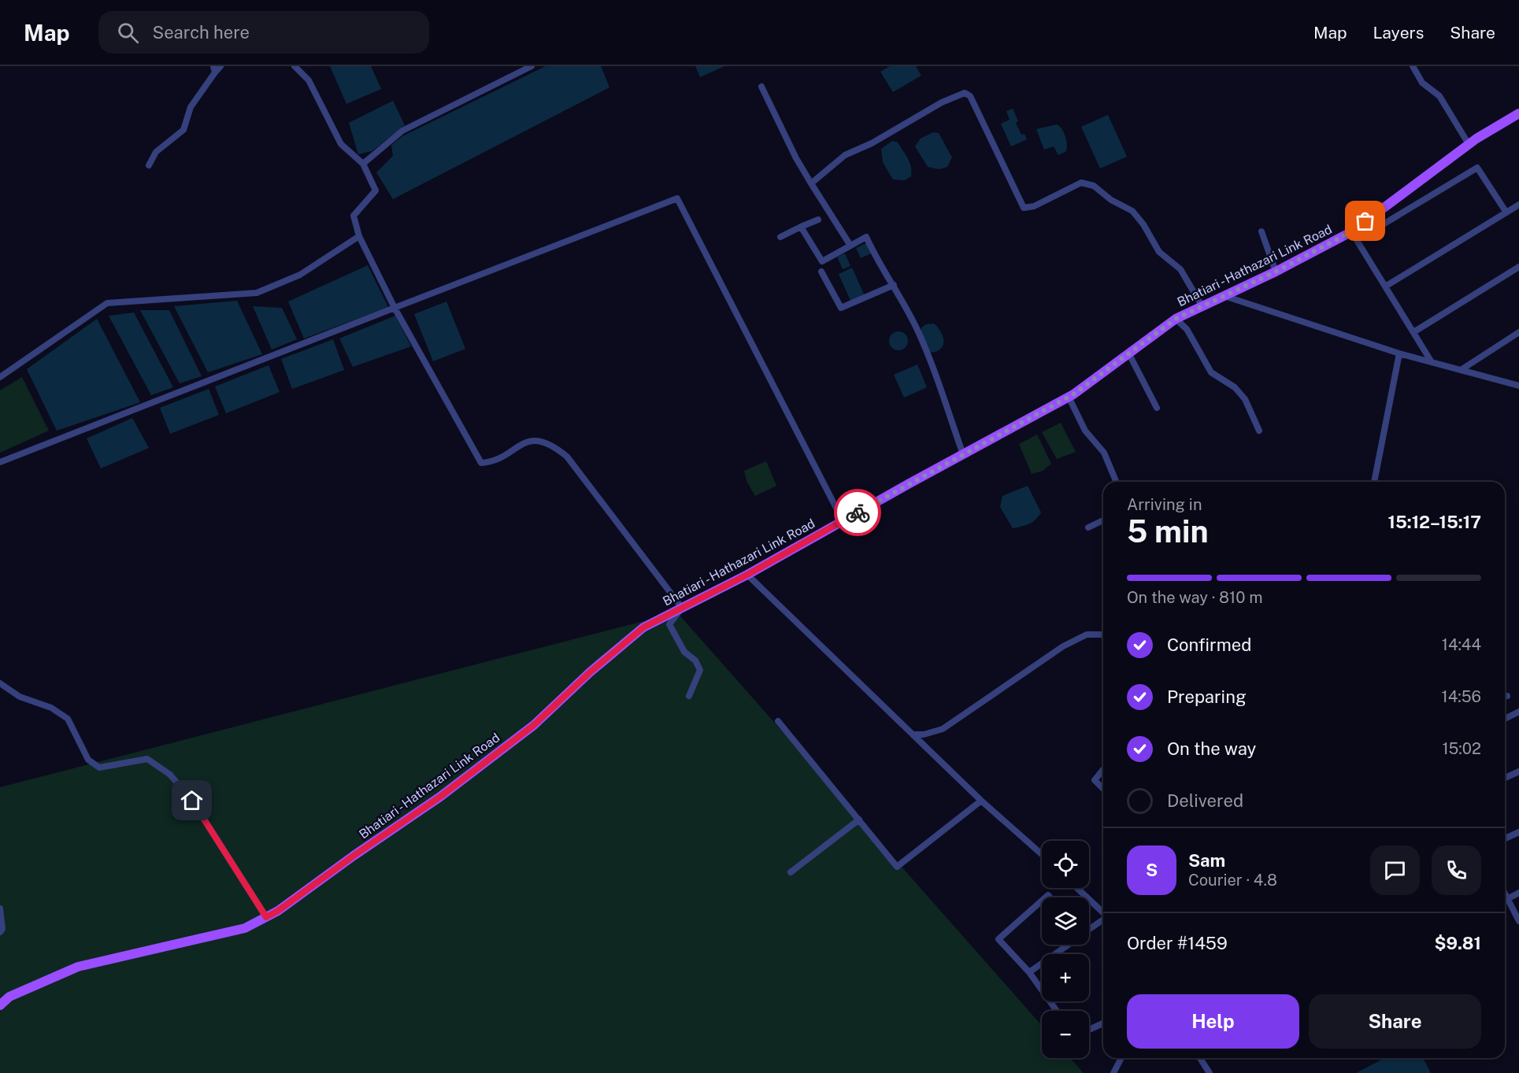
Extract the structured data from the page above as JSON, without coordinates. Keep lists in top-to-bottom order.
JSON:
{
  "streets": {
    "main road": ["Bhatiari - Hathazari Link Road"]
  },
  "page": {
    "header": "Map",
    "search": "Search here",
    "nav": ["Map", "Layers", "Share"],
    "heading": ["5 min", "Arriving in", "15:12–15:17"],
    "panel": [
      "Sam",
      "Courier · 4.8",
      "Order #1459",
      "$9.81"
    ],
    "bar": "On the way · 810 m",
    "list": [
      ["Confirmed", "14:44"],
      ["Preparing", "14:56"],
      ["On the way", "15:02"],
      "Delivered"
    ],
    "map_buttons": ["+", "−"],
    "round": "S",
    "buttons": ["Help", "Share"]
  }
}
